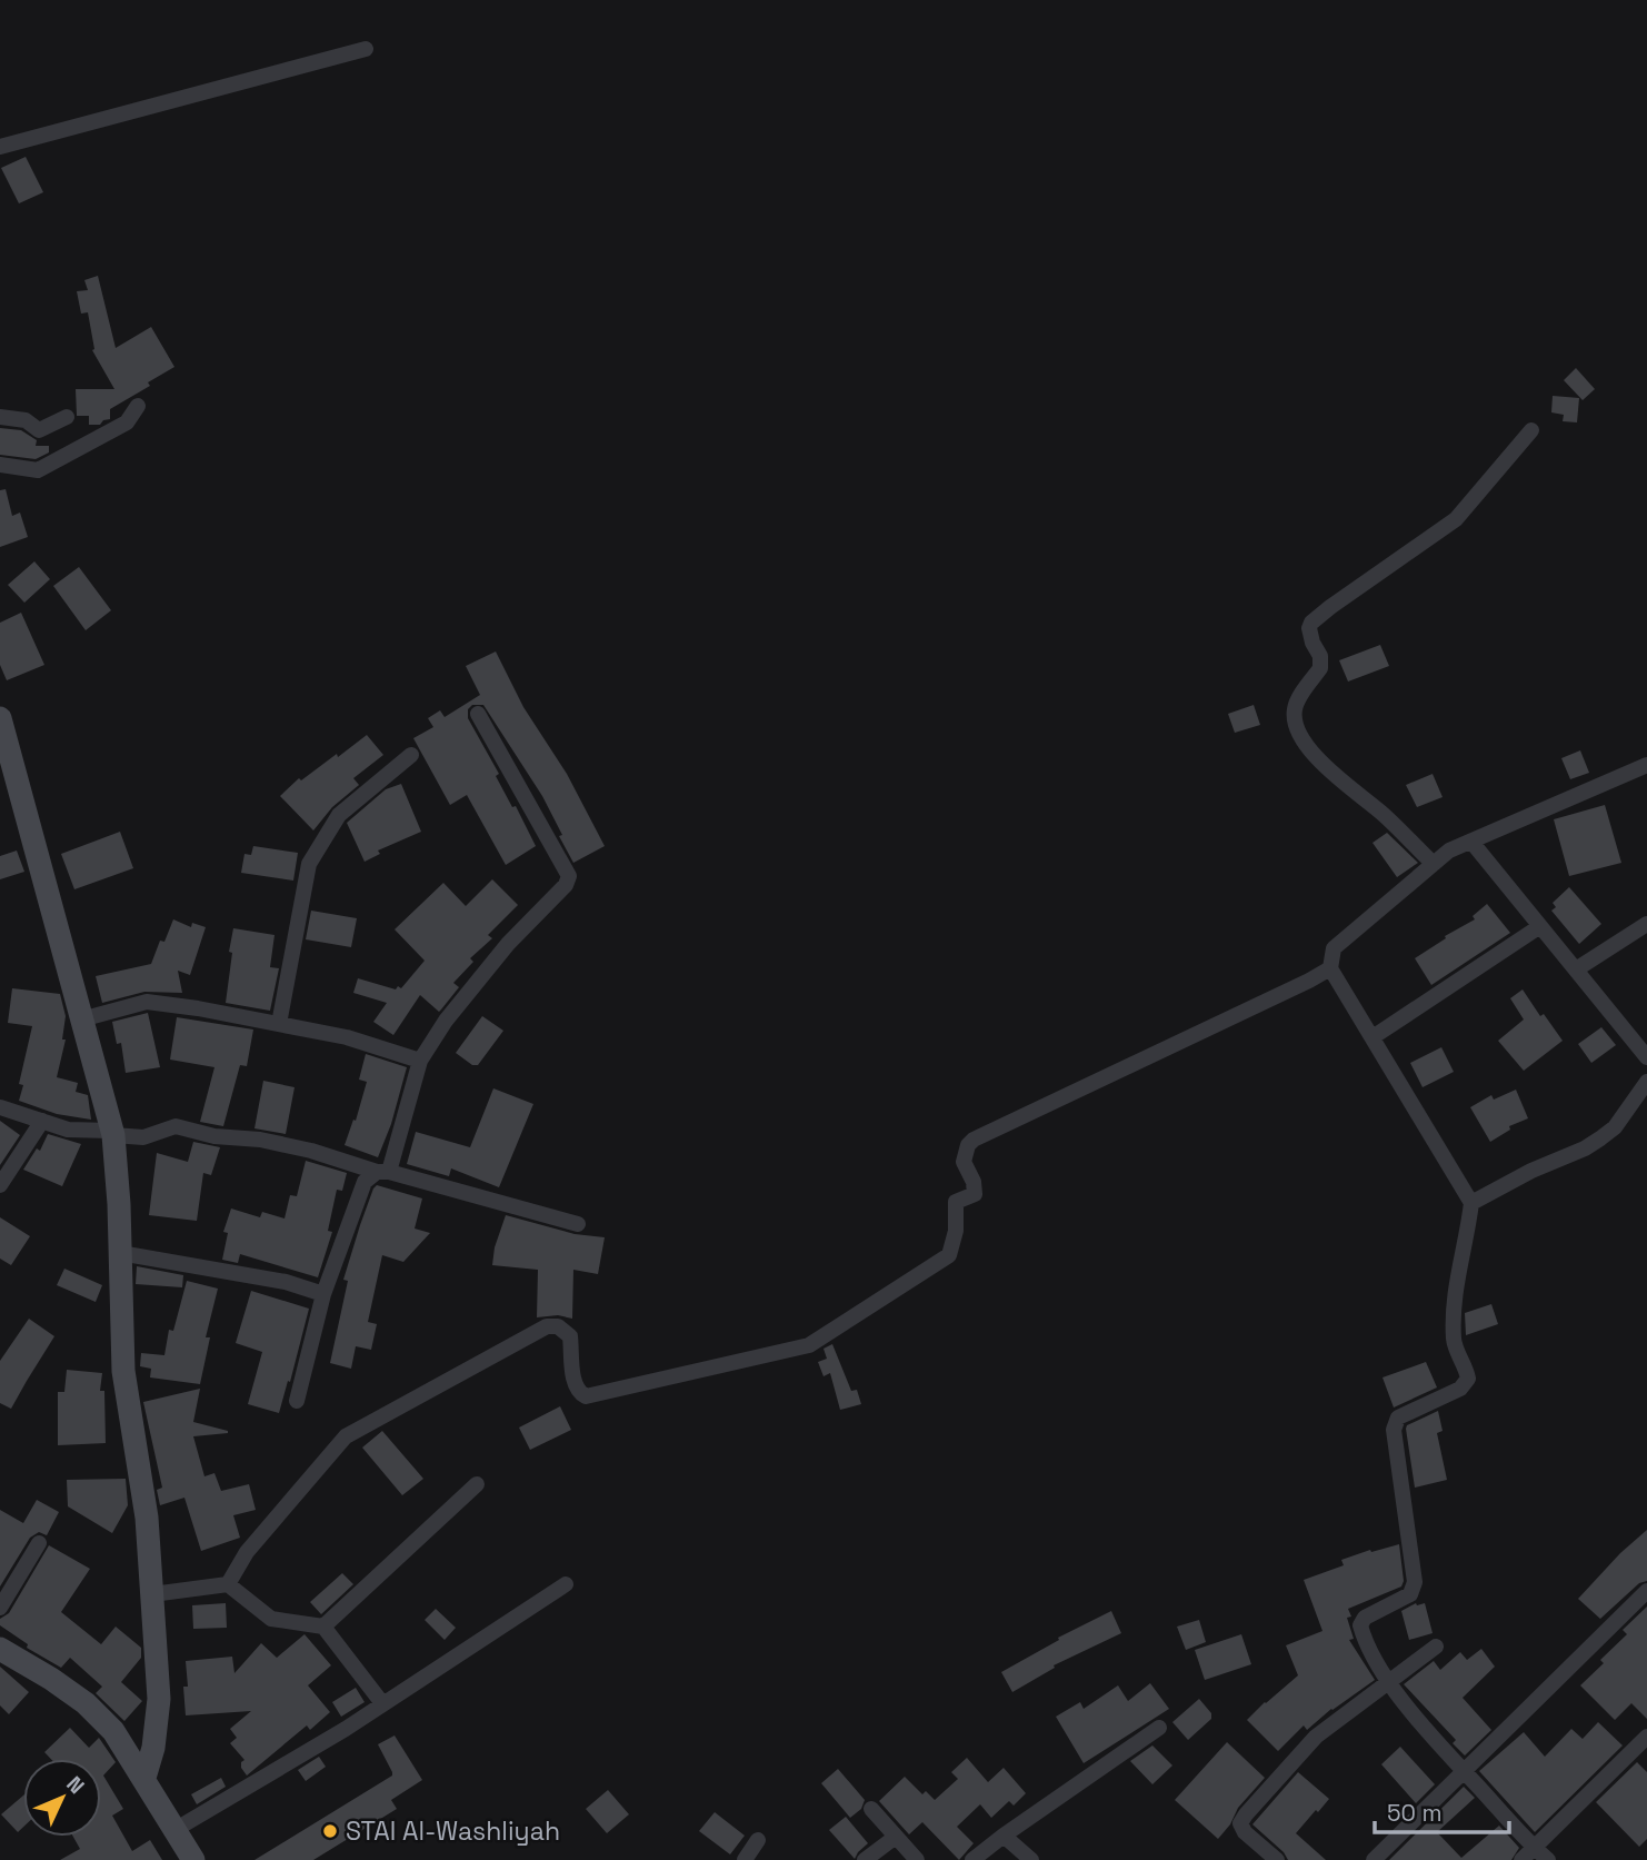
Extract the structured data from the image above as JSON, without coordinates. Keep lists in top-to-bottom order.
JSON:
{
  "places": ["STAI Al-Washliyah"],
  "scale_bar": "50 m",
  "north": "top right"
}
